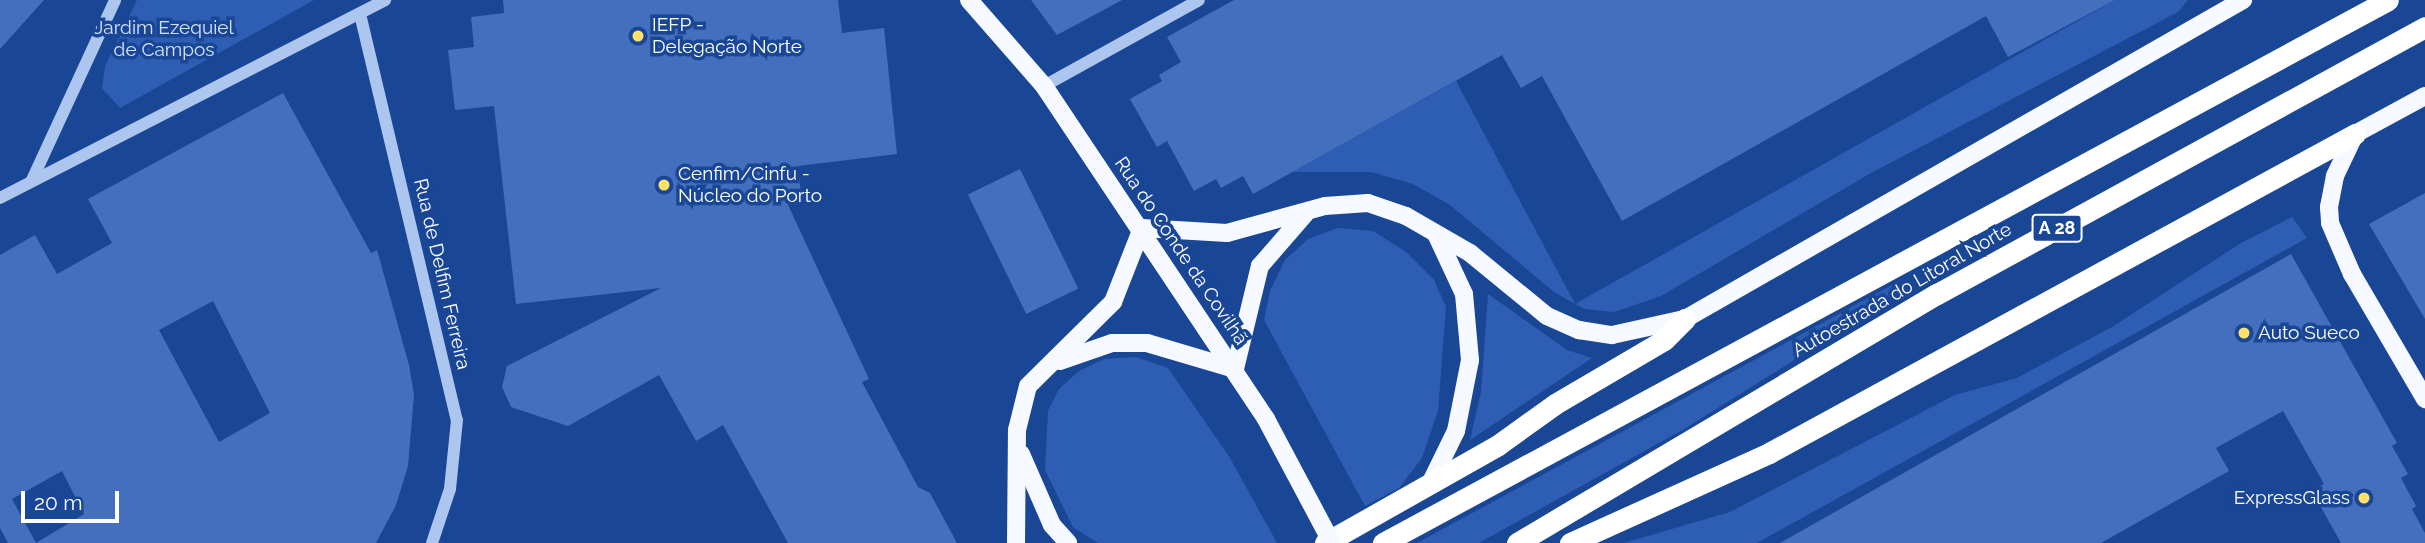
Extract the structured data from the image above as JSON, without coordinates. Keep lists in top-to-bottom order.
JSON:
{
  "streets": {
    "highway": ["A 28", "Autoestrada do Litoral Norte"],
    "main road": ["Rua do Conde da Covilhã"],
    "street": ["Rua de Delfim Ferreira"]
  },
  "parks": ["Jardim Ezequiel de Campos"],
  "places": [
    "IEFP - Delegação Norte",
    "Cenfim/Cinfu - Núcleo do Porto",
    "Auto Sueco",
    "ExpressGlass"
  ],
  "scale_bar": "20 m"
}
